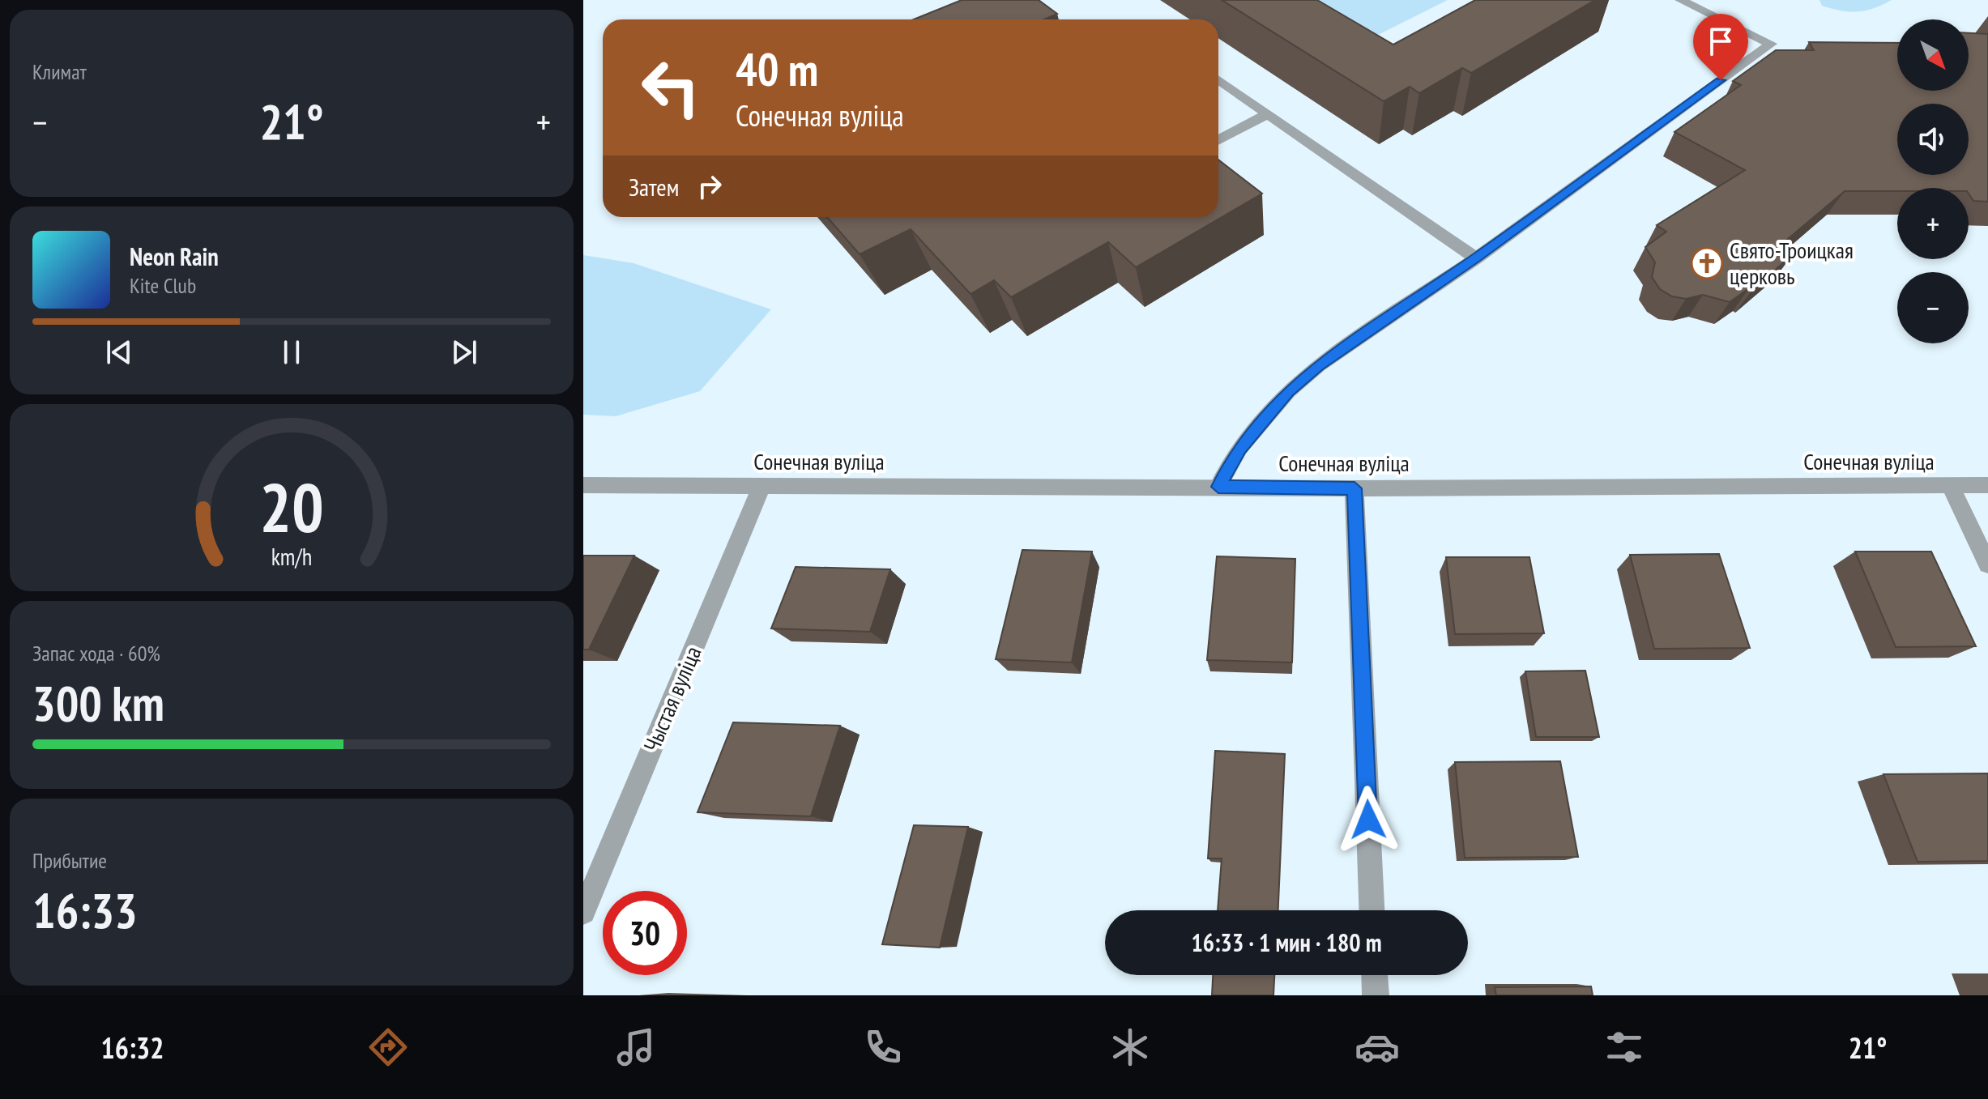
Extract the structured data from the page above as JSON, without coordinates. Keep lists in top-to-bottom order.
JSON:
{
  "streets": {
    "street": ["Сонечная вуліца", "Чыстая вуліца"]
  },
  "crossings": [
    ["Сонечная вуліца", "Чыстая вуліца"]
  ],
  "places": {
    "church": ["Свято-Троицкая церковь"]
  },
  "north": "bottom right",
  "page": {
    "tile": [
      "Климат",
      ["Запас хода · 60%", "300 km"],
      ["Прибытие", "16:33"]
    ],
    "map_buttons": ["+", "−"],
    "turn": ["40 m", "Сонечная вуліца"],
    "heat": ["−", "21°", "+"],
    "then": "Затем",
    "song": ["Neon Rain", "Kite Club"],
    "limit": "30",
    "trip": "16:33 · 1 мин · 180 m",
    "tabs": ["16:32", "21°"],
    "gauge": ["20", "km/h"]
  }
}
